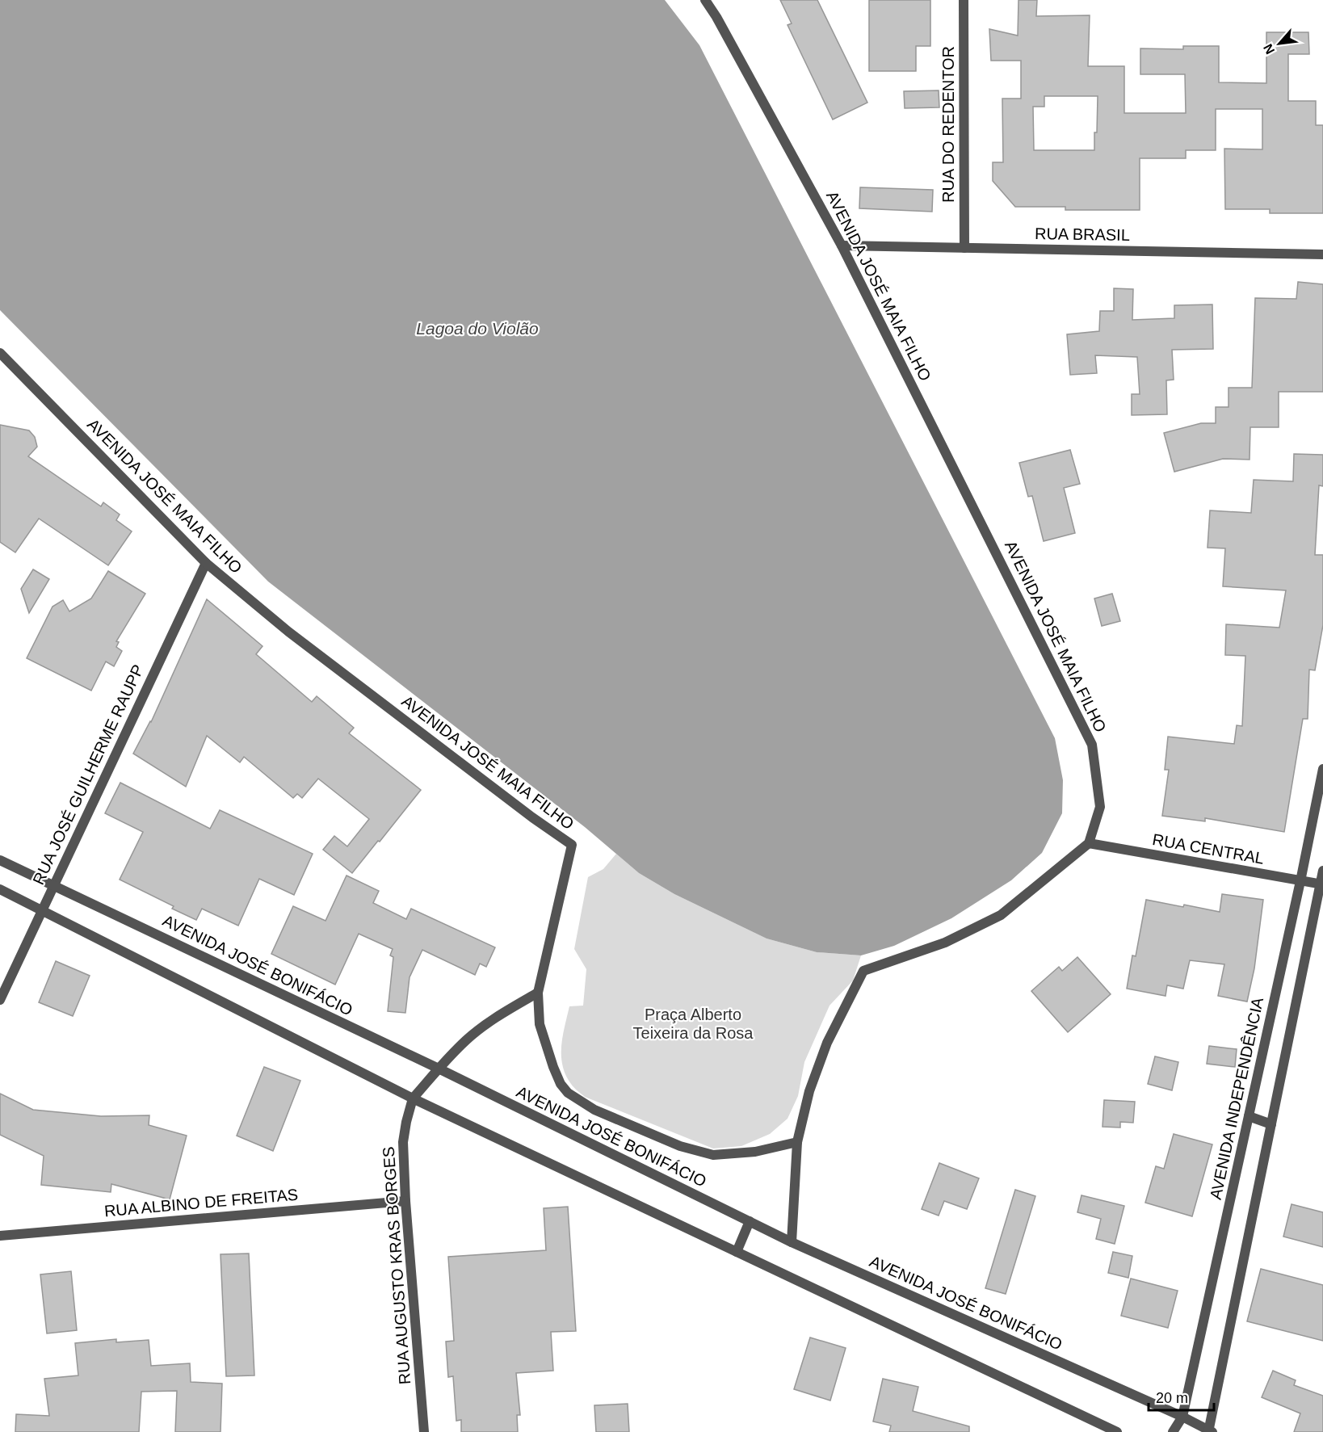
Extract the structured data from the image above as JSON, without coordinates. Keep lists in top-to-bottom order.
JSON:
{
  "streets": {
    "street": [
      "RUA DO REDENTOR",
      "RUA BRASIL",
      "AVENIDA JOSÉ MAIA FILHO",
      "RUA JOSÉ GUILHERME RAUPP",
      "RUA CENTRAL",
      "AVENIDA JOSÉ BONIFÁCIO",
      "AVENIDA INDEPENDÊNCIA",
      "RUA ALBINO DE FREITAS",
      "RUA AUGUSTO KRAS BORGES"
    ]
  },
  "crossings": [
    ["RUA DO REDENTOR", "RUA BRASIL"],
    ["RUA BRASIL", "AVENIDA JOSÉ MAIA FILHO"],
    ["AVENIDA JOSÉ MAIA FILHO", "RUA JOSÉ GUILHERME RAUPP"],
    ["AVENIDA JOSÉ MAIA FILHO", "RUA CENTRAL"],
    ["RUA JOSÉ GUILHERME RAUPP", "AVENIDA JOSÉ BONIFÁCIO"],
    ["RUA CENTRAL", "AVENIDA INDEPENDÊNCIA"],
    ["AVENIDA JOSÉ BONIFÁCIO", "AVENIDA INDEPENDÊNCIA"],
    ["RUA ALBINO DE FREITAS", "RUA AUGUSTO KRAS BORGES"]
  ],
  "water": ["Lagoa do Violão"],
  "parks": ["Praça Alberto Teixeira da Rosa"],
  "scale_bar": "20 m",
  "north": "bottom left"
}
